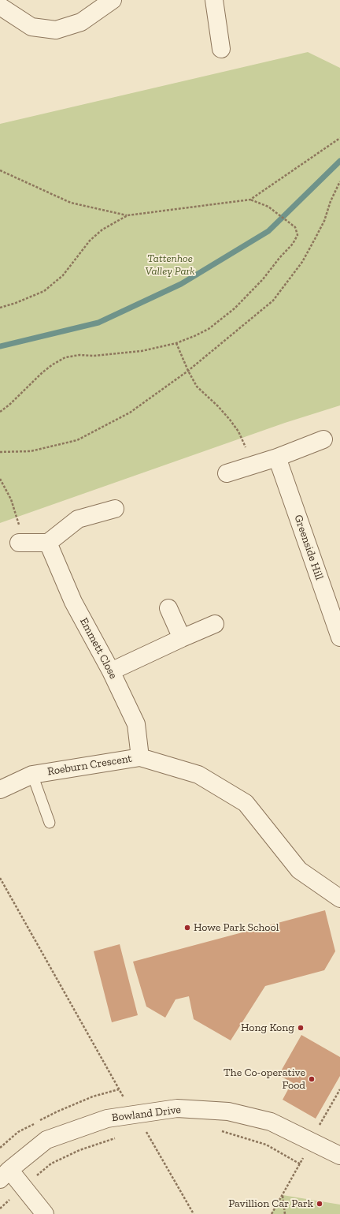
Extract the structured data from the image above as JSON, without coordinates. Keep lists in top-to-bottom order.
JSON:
{
  "streets": {
    "street": [
      "Greenside Hill",
      "Emmett Close",
      "Roeburn Crescent",
      "Bowland Drive"
    ]
  },
  "crossings": [
    ["Emmett Close", "Roeburn Crescent"]
  ],
  "parks": ["Tattenhoe Valley Park"],
  "places": [
    "Howe Park School",
    "Hong Kong",
    "The Co-operative Food",
    "Pavillion Car Park"
  ]
}
